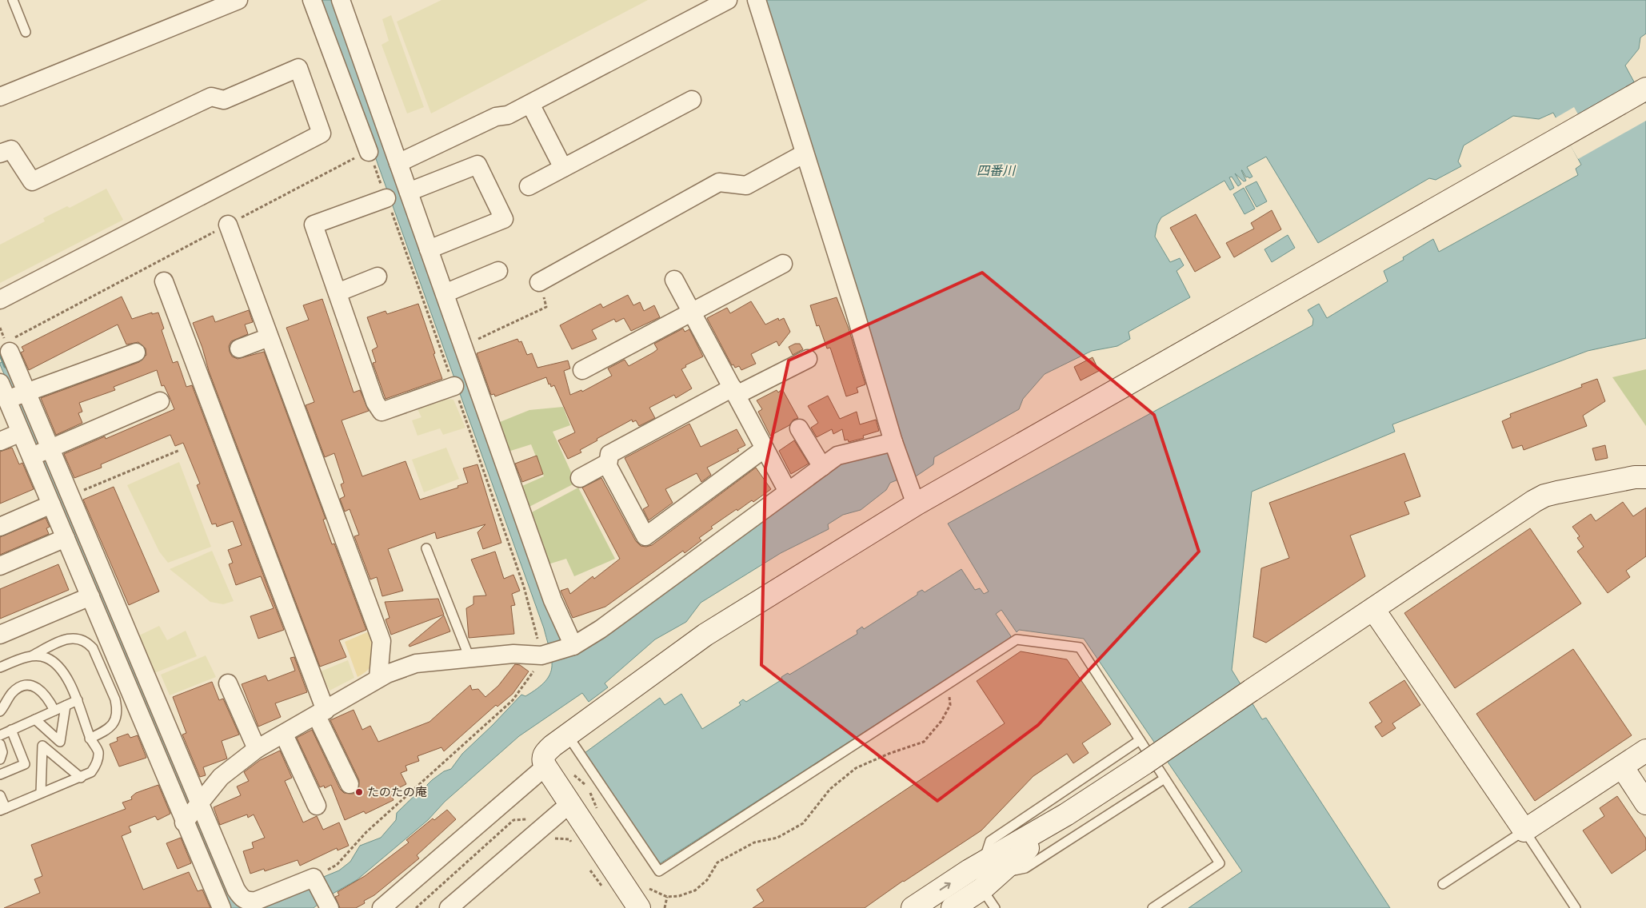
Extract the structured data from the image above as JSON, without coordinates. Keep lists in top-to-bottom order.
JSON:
{
  "water": ["四番川"],
  "places": ["たのたの庵"]
}
